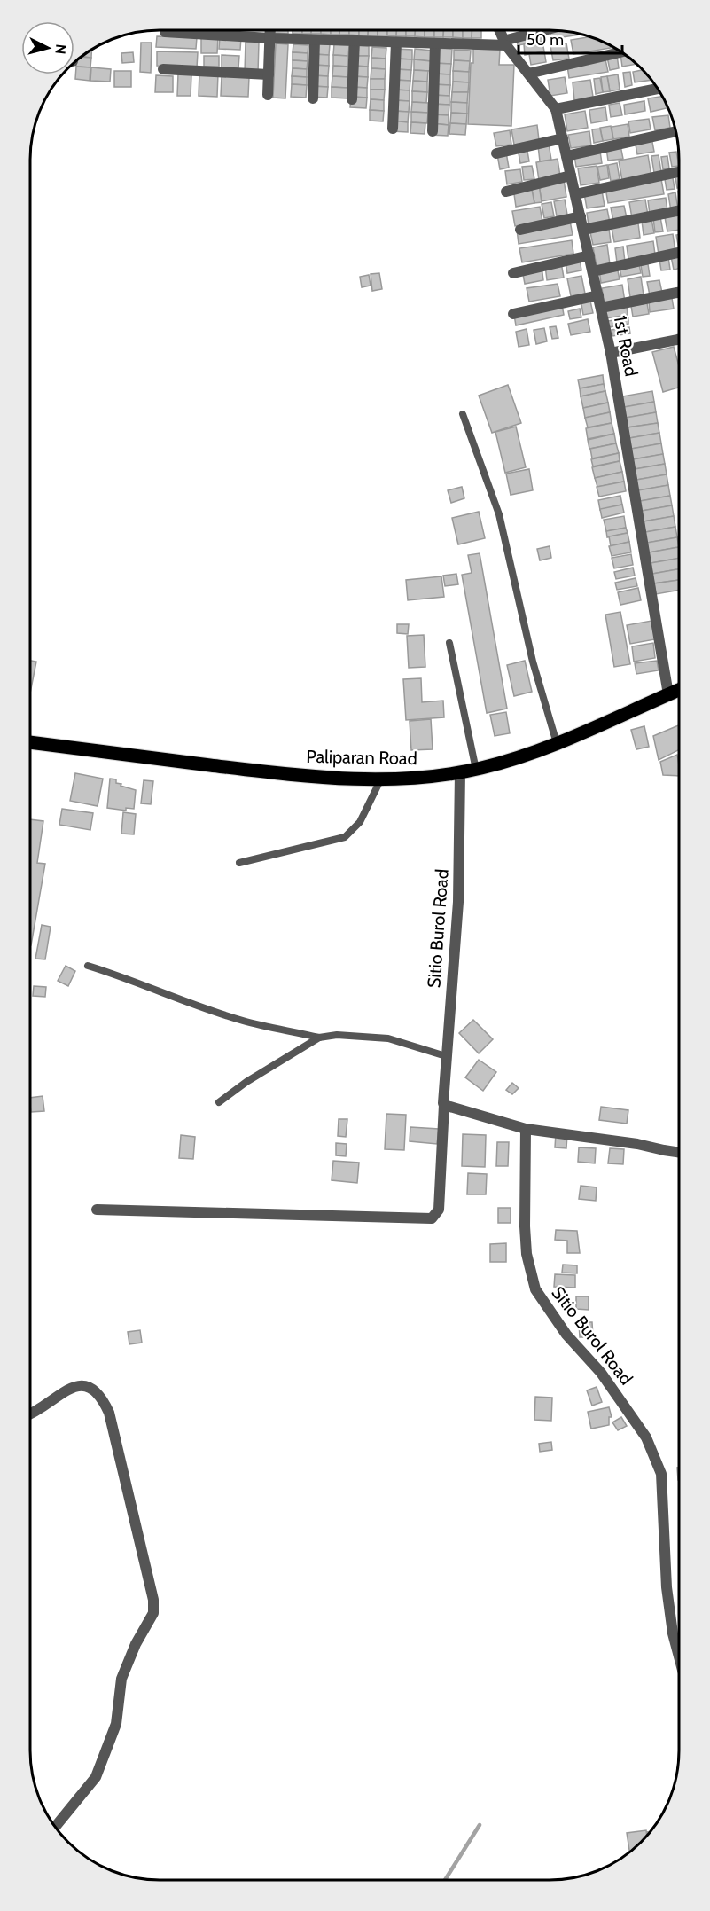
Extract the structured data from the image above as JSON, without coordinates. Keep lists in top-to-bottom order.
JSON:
{
  "streets": {
    "main road": ["Paliparan Road"],
    "street": ["1st Road", "Sitio Burol Road"]
  },
  "crossings": [
    ["1st Road", "Paliparan Road"],
    ["Paliparan Road", "Sitio Burol Road"]
  ],
  "scale_bar": "50 m",
  "north": "right"
}
